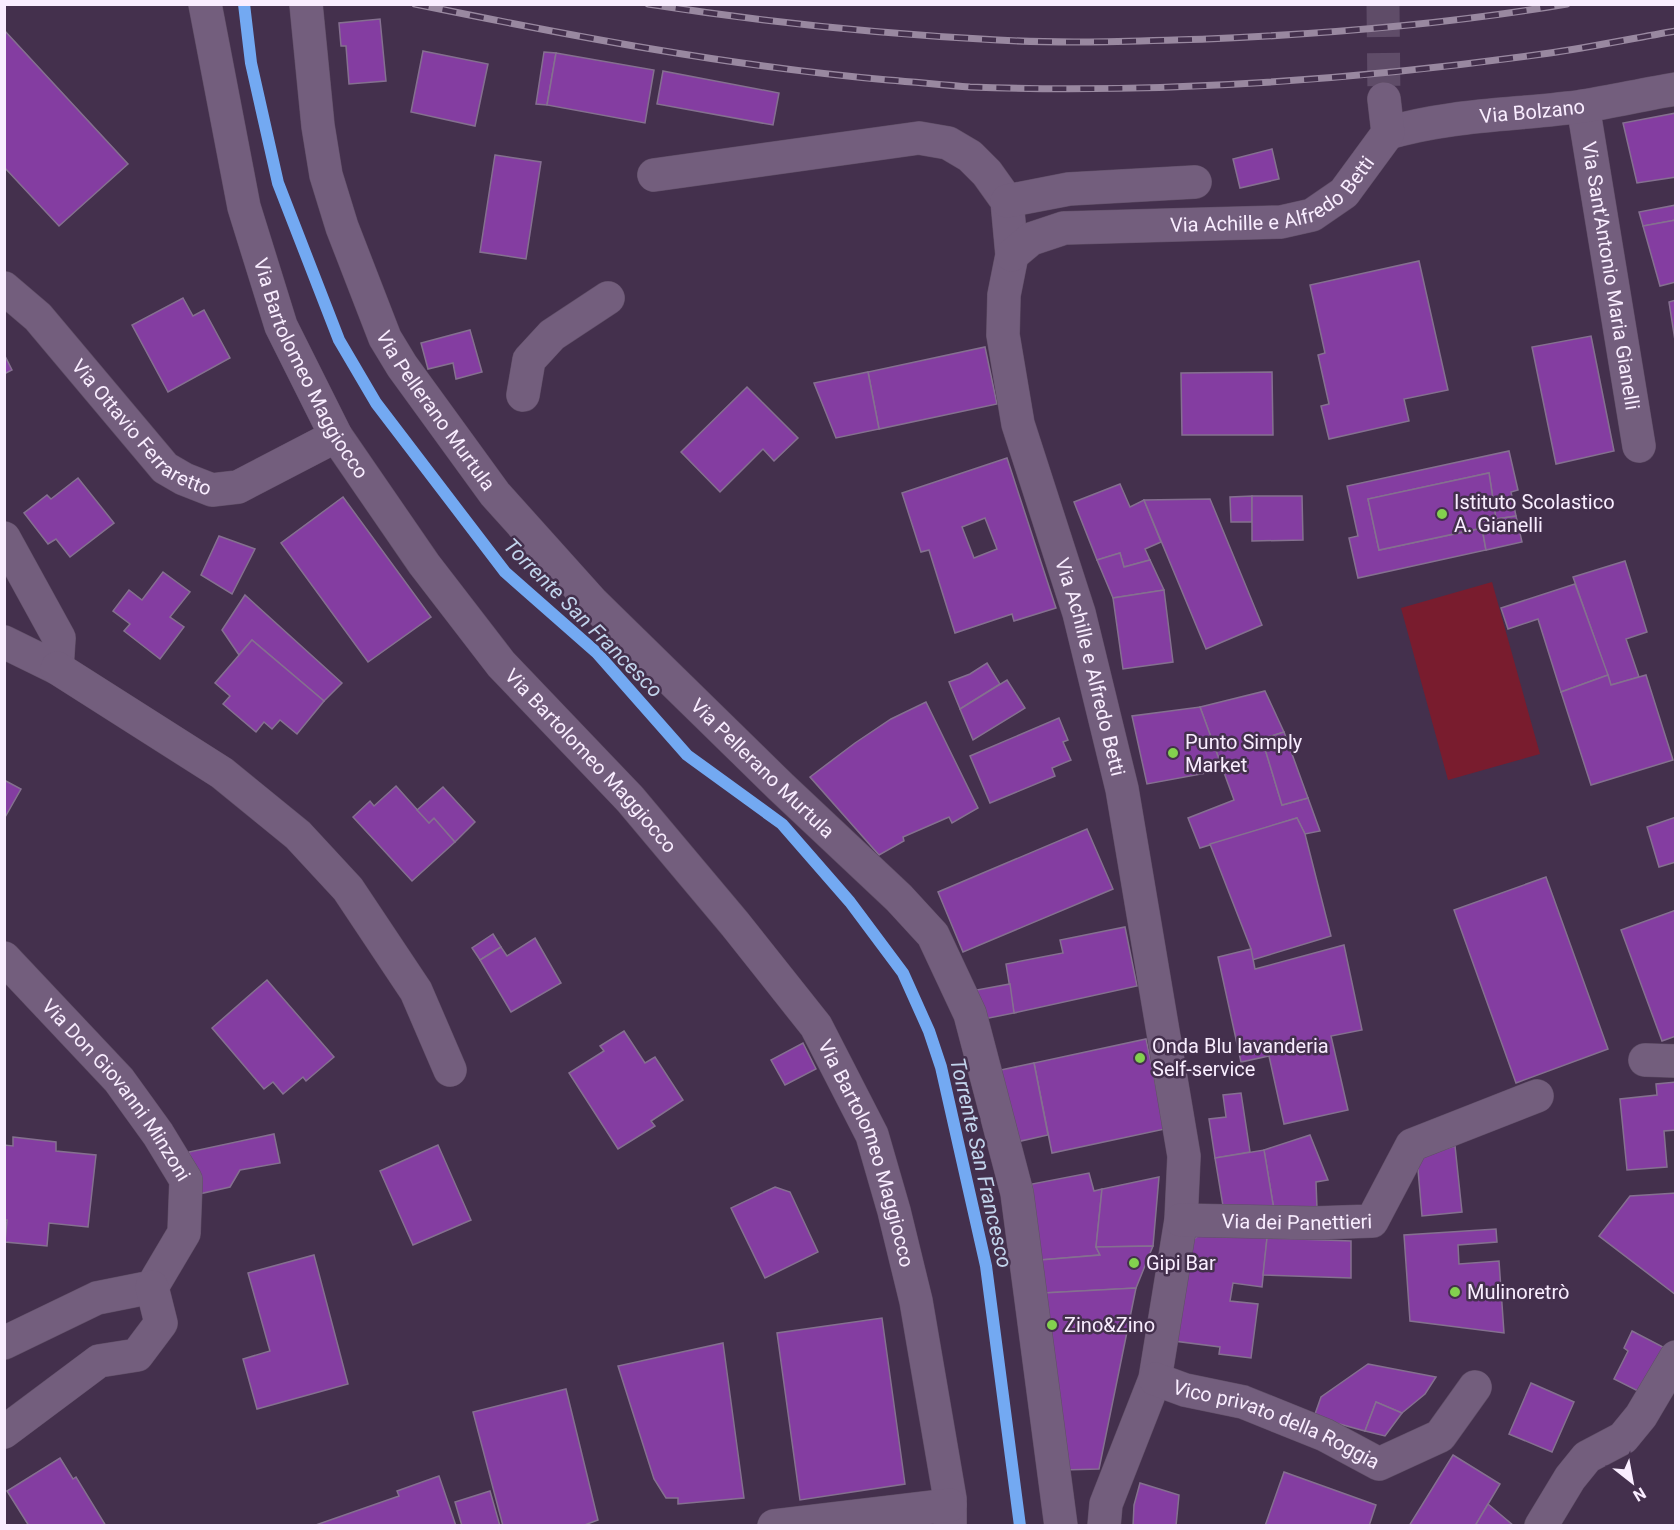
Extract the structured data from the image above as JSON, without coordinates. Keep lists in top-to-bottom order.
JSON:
{
  "streets": {
    "street": [
      "Via Bolzano",
      "Via Achille e Alfredo Betti",
      "Via Sant'Antonio Maria Gianelli",
      "Via Bartolomeo Maggiocco",
      "Via Pellerano Murtula",
      "Via Ottavio Ferraretto",
      "Via Don Giovanni Minzoni",
      "Via dei Panettieri",
      "Vico privato della Roggia"
    ]
  },
  "crossings": [
    ["Via Bolzano", "Via Achille e Alfredo Betti"],
    ["Via Bolzano", "Via Sant'Antonio Maria Gianelli"],
    ["Via Achille e Alfredo Betti", "Via dei Panettieri"],
    ["Via Achille e Alfredo Betti", "Vico privato della Roggia"],
    ["Via Bartolomeo Maggiocco", "Via Ottavio Ferraretto"]
  ],
  "water": ["Torrente San Francesco"],
  "places": [
    "Istituto Scolastico A. Gianelli",
    "Punto Simply Market",
    "Onda Blu lavanderia Self-service",
    "Gipi Bar",
    "Mulinoretrò",
    "Zino&Zino"
  ],
  "north": "bottom right"
}
